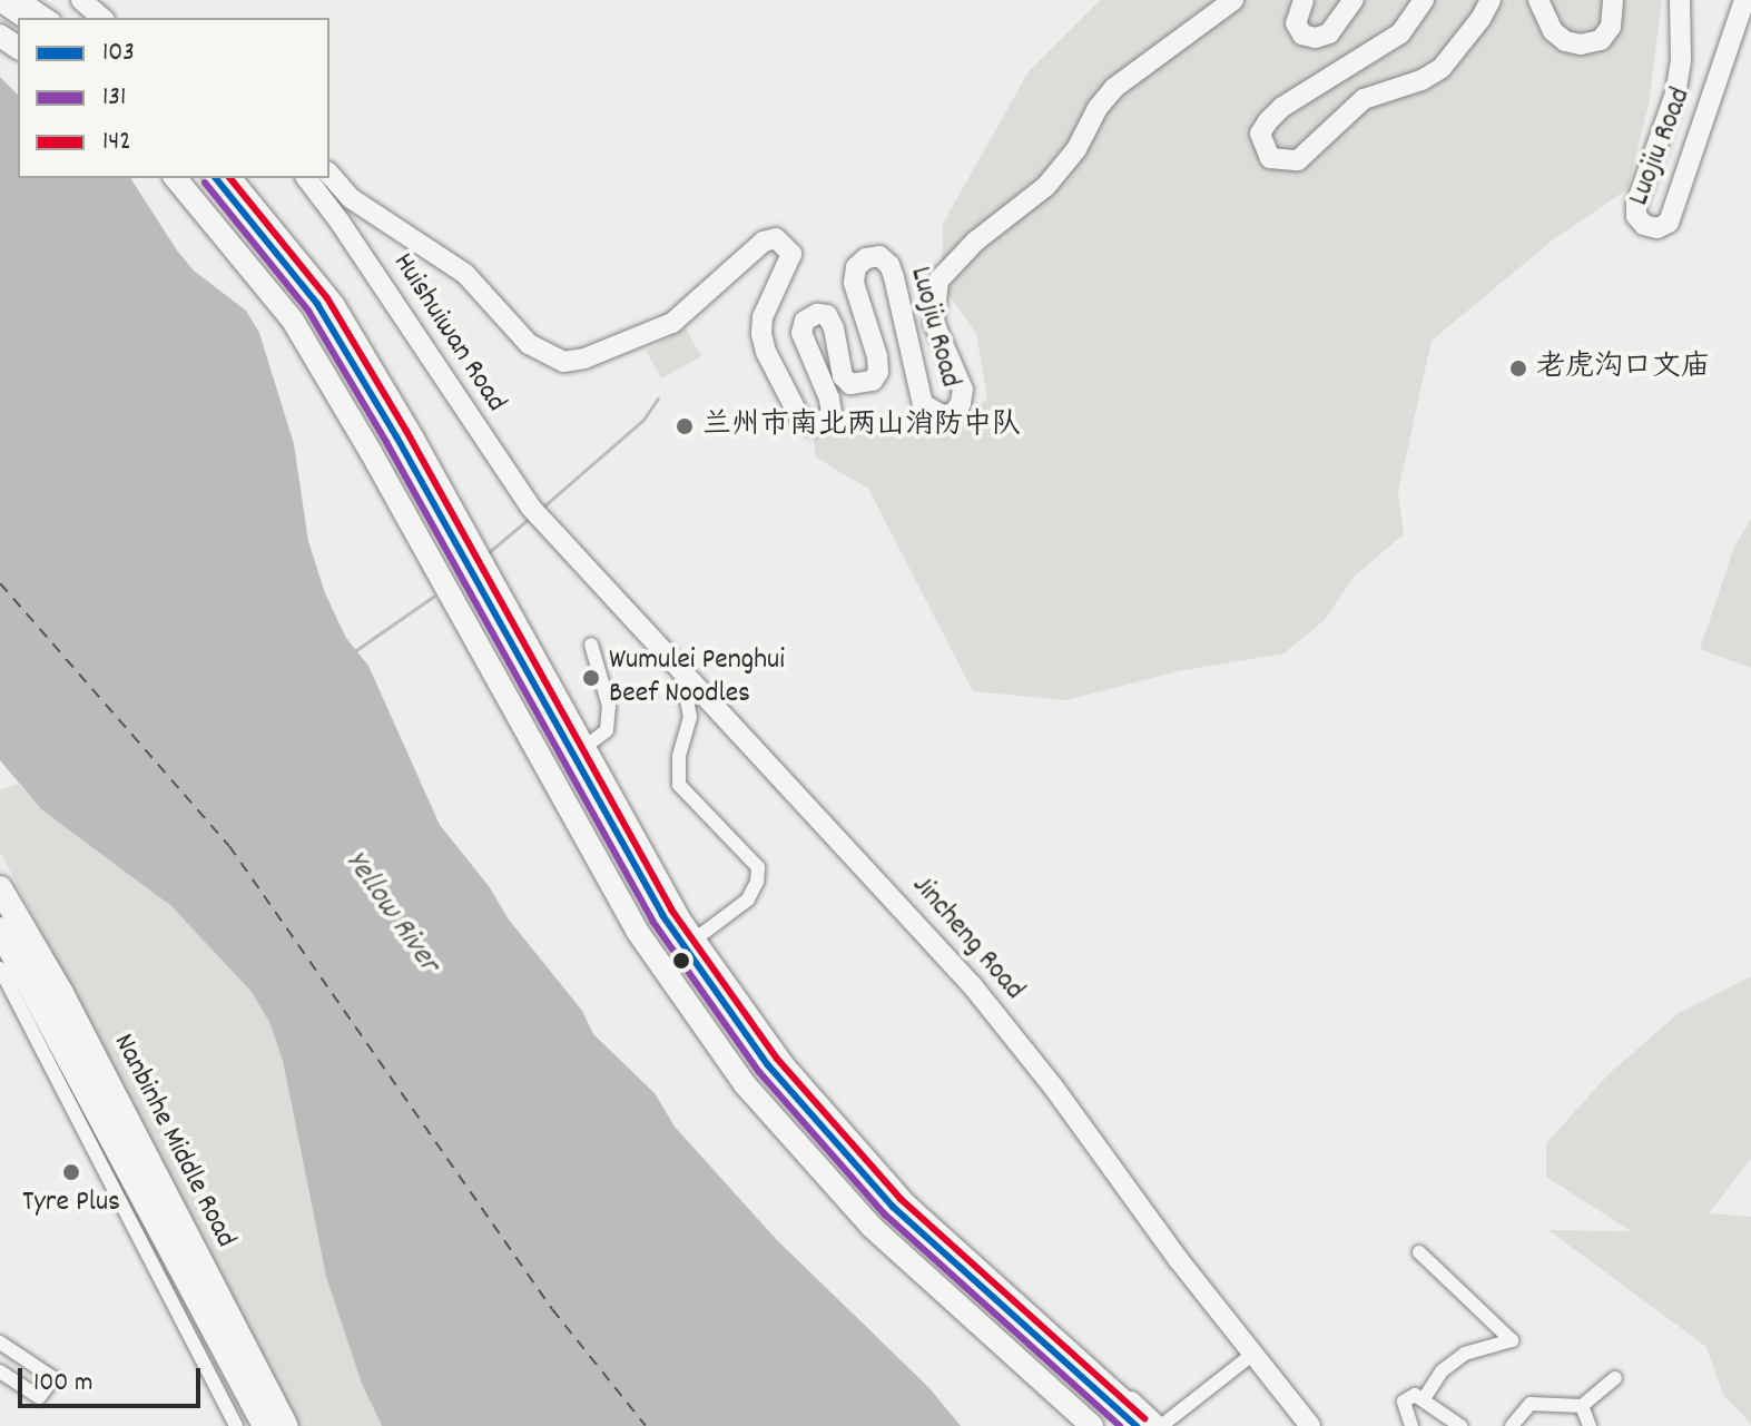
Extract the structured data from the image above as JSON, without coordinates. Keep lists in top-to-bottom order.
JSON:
{
  "streets": {
    "highway": ["Nanbinhe Middle Road"],
    "street": ["Luojiu Road", "Huishuiwan Road", "Jincheng Road"]
  },
  "crossings": [
    ["Huishuiwan Road", "Jincheng Road"]
  ],
  "water": ["Yellow River"],
  "places": [
    "老虎沟口文庙",
    "兰州市南北两山消防中队",
    "Wumulei Penghui Beef Noodles",
    "Tyre Plus"
  ],
  "lines": ["transit line 103", "transit line 142", "transit line 131"],
  "legend": ["103", "131", "142"],
  "scale_bar": "100 m"
}
